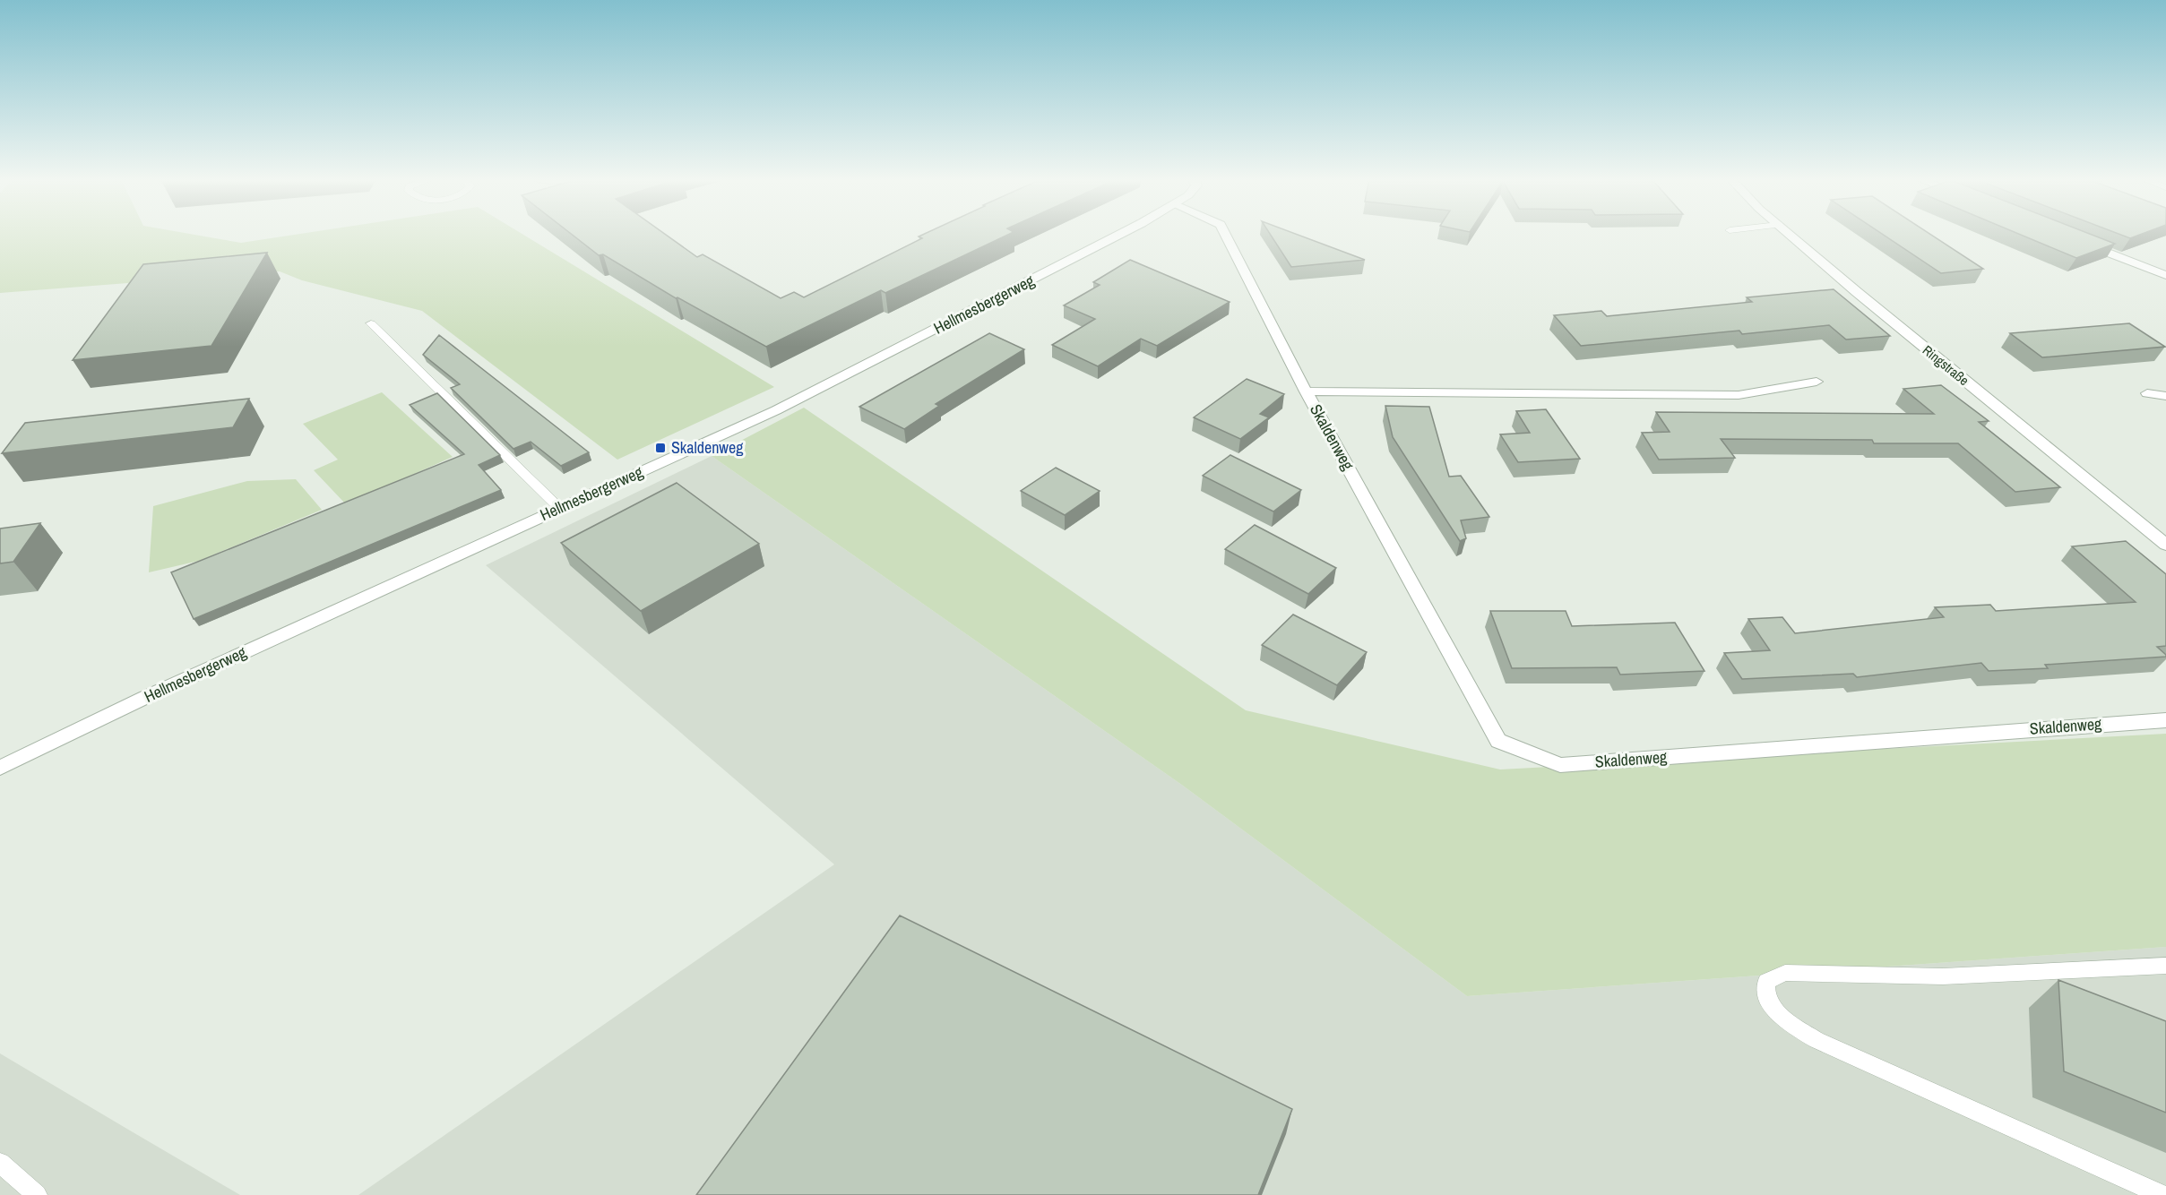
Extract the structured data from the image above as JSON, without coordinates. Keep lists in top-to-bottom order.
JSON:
{
  "streets": {
    "street": ["Hellmesbergerweg", "Ringstraße", "Skaldenweg"]
  },
  "places": {
    "transit": ["Skaldenweg"]
  }
}
